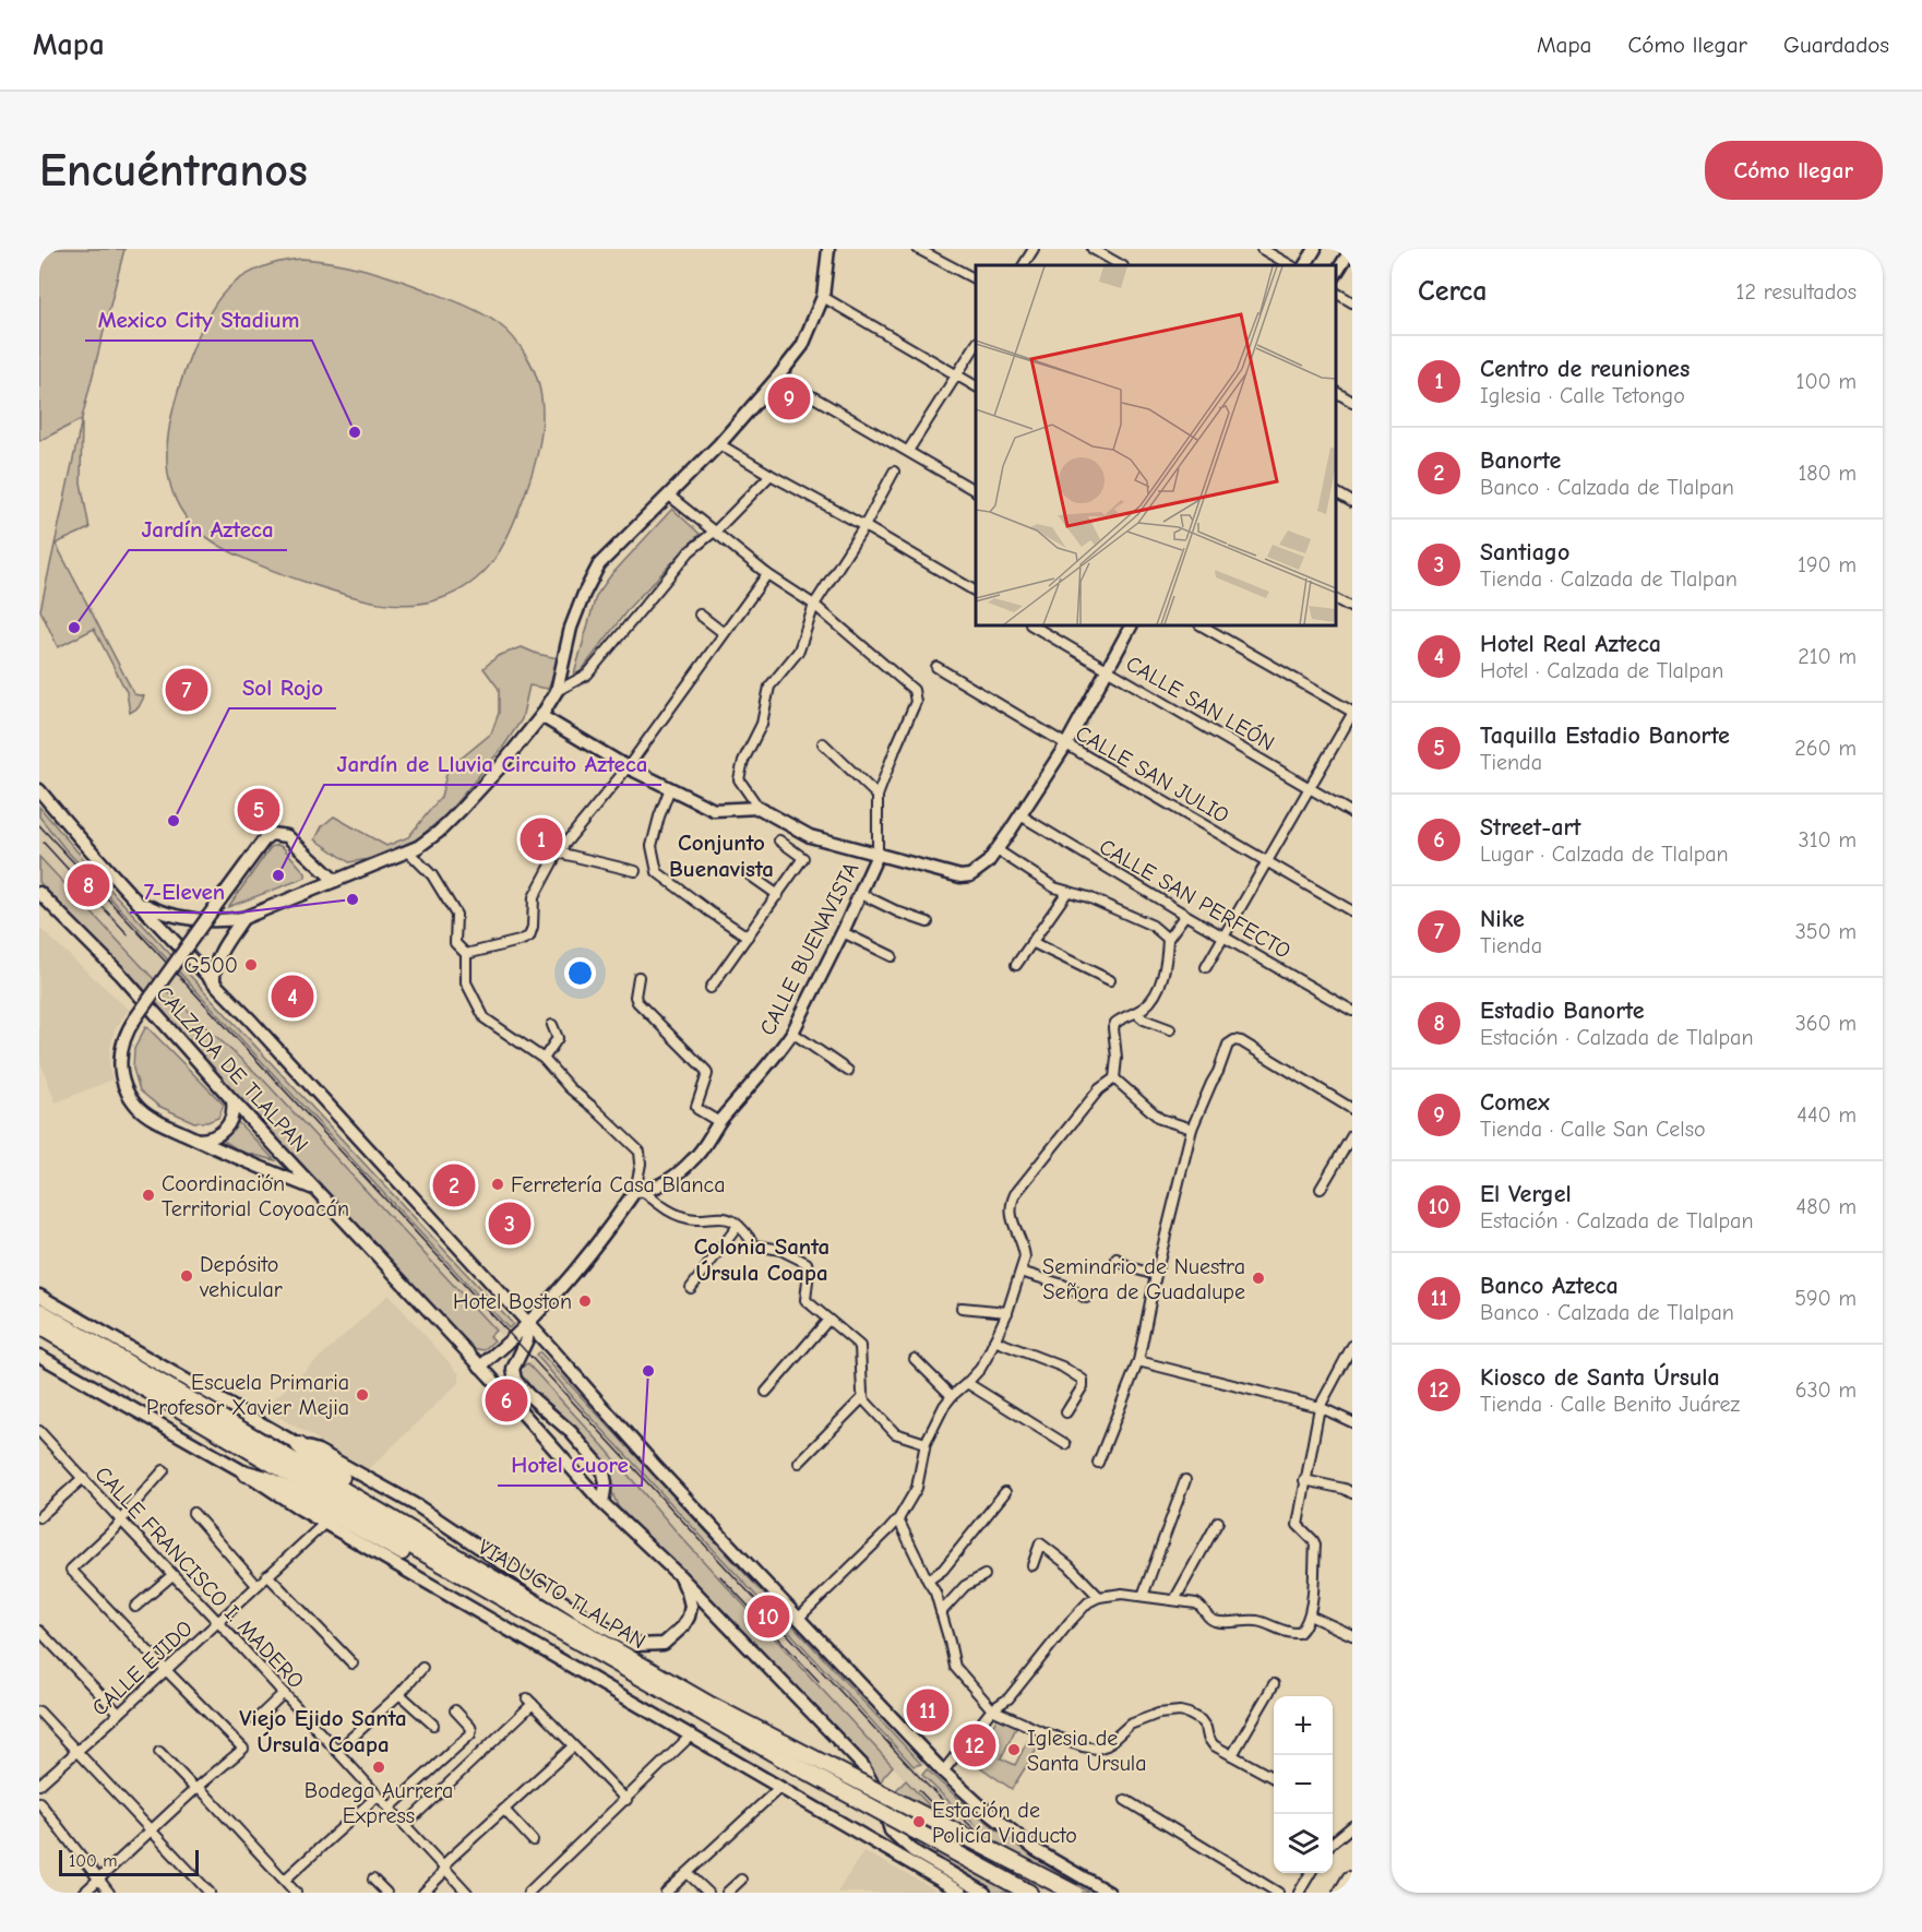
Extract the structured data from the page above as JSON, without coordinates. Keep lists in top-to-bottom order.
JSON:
{
  "streets": {
    "highway": ["VIADUCTO TLALPAN"],
    "main road": ["CALLE BUENAVISTA", "CALZADA DE TLALPAN"],
    "street": [
      "CALLE SAN LEÓN",
      "CALLE SAN JULIO",
      "CALLE SAN PERFECTO",
      "CALLE FRANCISCO I. MADERO",
      "CALLE EJIDO"
    ]
  },
  "crossings": [
    ["CALZADA DE TLALPAN", "VIADUCTO TLALPAN"],
    ["CALLE FRANCISCO I. MADERO", "CALLE EJIDO"]
  ],
  "districts": ["Conjunto Buenavista", "Colonia Santa Úrsula Coapa", "Viejo Ejido Santa Úrsula Coapa"],
  "places": [
    "Mexico City Stadium",
    "Jardín Azteca",
    "Sol Rojo",
    "Jardín de Lluvia Circuito Azteca",
    "7-Eleven",
    "G500",
    "Ferretería Casa Blanca",
    "Coordinación Territorial Coyoacán",
    "Depósito vehicular",
    "Seminario de Nuestra Señora de Guadalupe",
    "Hotel Boston",
    "Hotel Cuore",
    "Escuela Primaria Profesor Xavier Mejia",
    "Iglesia de Santa Ursula",
    "Bodega Aurrera Express",
    "Estación de Policía Viaducto"
  ],
  "scale_bar": "100 m",
  "page": {
    "header": "Mapa",
    "nav": ["Mapa", "Cómo llegar", "Guardados"],
    "buttons": "Cómo llegar",
    "title": "Encuéntranos",
    "heading": ["Cerca", "12 resultados"],
    "list": [
      {
        "mark": "1",
        "name": "Centro de reuniones",
        "note": "Iglesia · Calle Tetongo",
        "value": "100 m"
      },
      {
        "mark": "2",
        "name": "Banorte",
        "note": "Banco · Calzada de Tlalpan",
        "value": "180 m"
      },
      {
        "mark": "3",
        "name": "Santiago",
        "note": "Tienda · Calzada de Tlalpan",
        "value": "190 m"
      },
      {
        "mark": "4",
        "name": "Hotel Real Azteca",
        "note": "Hotel · Calzada de Tlalpan",
        "value": "210 m"
      },
      {
        "mark": "5",
        "name": "Taquilla Estadio Banorte",
        "note": "Tienda",
        "value": "260 m"
      },
      {
        "mark": "6",
        "name": "Street-art",
        "note": "Lugar · Calzada de Tlalpan",
        "value": "310 m"
      },
      {
        "mark": "7",
        "name": "Nike",
        "note": "Tienda",
        "value": "350 m"
      },
      {
        "mark": "8",
        "name": "Estadio Banorte",
        "note": "Estación · Calzada de Tlalpan",
        "value": "360 m"
      },
      {
        "mark": "9",
        "name": "Comex",
        "note": "Tienda · Calle San Celso",
        "value": "440 m"
      },
      {
        "mark": "10",
        "name": "El Vergel",
        "note": "Estación · Calzada de Tlalpan",
        "value": "480 m"
      },
      {
        "mark": "11",
        "name": "Banco Azteca",
        "note": "Banco · Calzada de Tlalpan",
        "value": "590 m"
      },
      {
        "mark": "12",
        "name": "Kiosco de Santa Úrsula",
        "note": "Tienda · Calle Benito Juárez",
        "value": "630 m"
      }
    ],
    "pins": [
      "9",
      "7",
      "5",
      "1",
      "8",
      "4",
      "2",
      "3",
      "6",
      "10",
      "11",
      "12"
    ],
    "map_buttons": ["+", "−"],
    "scale": "100 m"
  }
}
